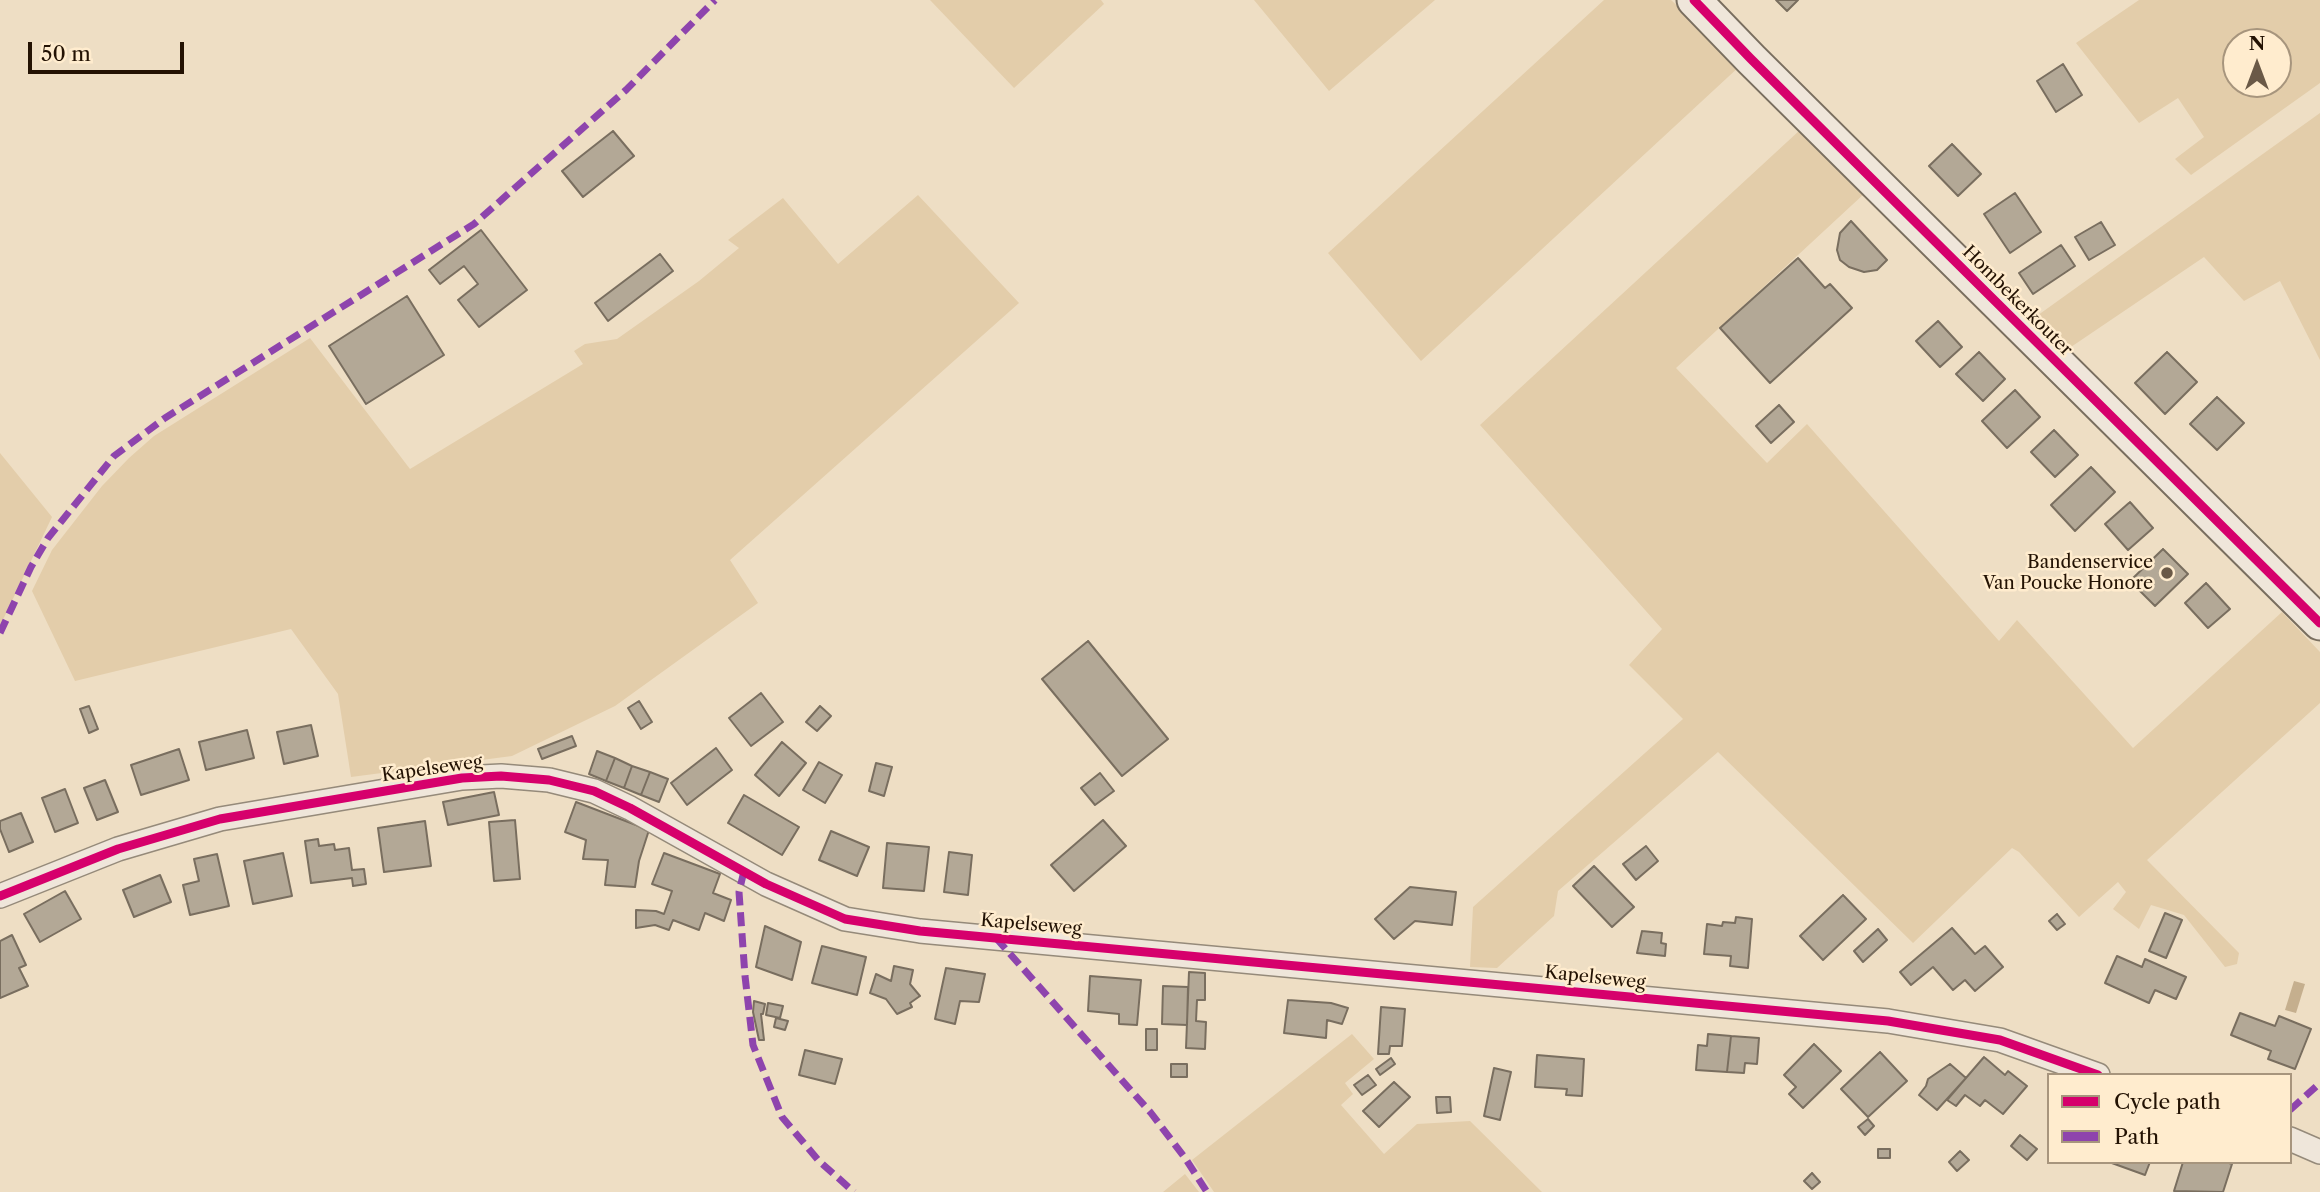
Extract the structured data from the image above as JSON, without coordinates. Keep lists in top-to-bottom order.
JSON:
{
  "streets": {
    "street": ["Hombekerkouter", "Kapelseweg"]
  },
  "places": ["Bandenservice Van Poucke Honore"],
  "legend": ["Cycle path", "Path"],
  "scale_bar": "50 m",
  "north": "top"
}
